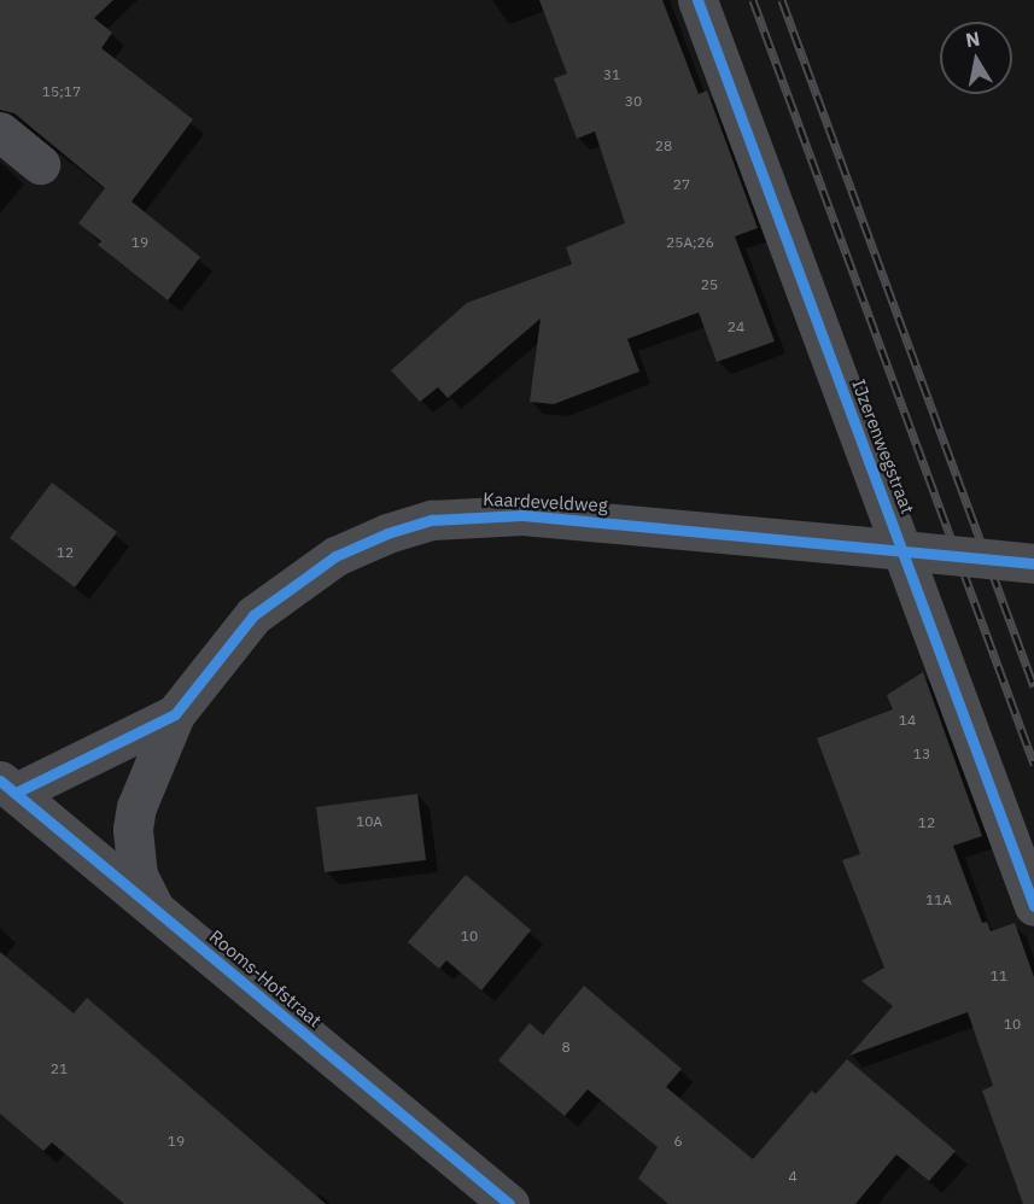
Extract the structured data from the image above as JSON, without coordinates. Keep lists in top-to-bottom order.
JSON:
{
  "streets": {
    "street": ["IJzerenwegstraat", "Kaardeveldweg", "Rooms-Hofstraat"]
  },
  "crossings": [
    ["Kaardeveldweg", "Rooms-Hofstraat"]
  ],
  "house_numbers": [
    "31",
    "15;17",
    "30",
    "28",
    "27",
    "19",
    "25A;26",
    "25",
    "24",
    "12",
    "14",
    "13",
    "10A",
    "12",
    "11A",
    "10",
    "11",
    "10",
    "8",
    "21",
    "19",
    "6",
    "4"
  ],
  "north": "top"
}
